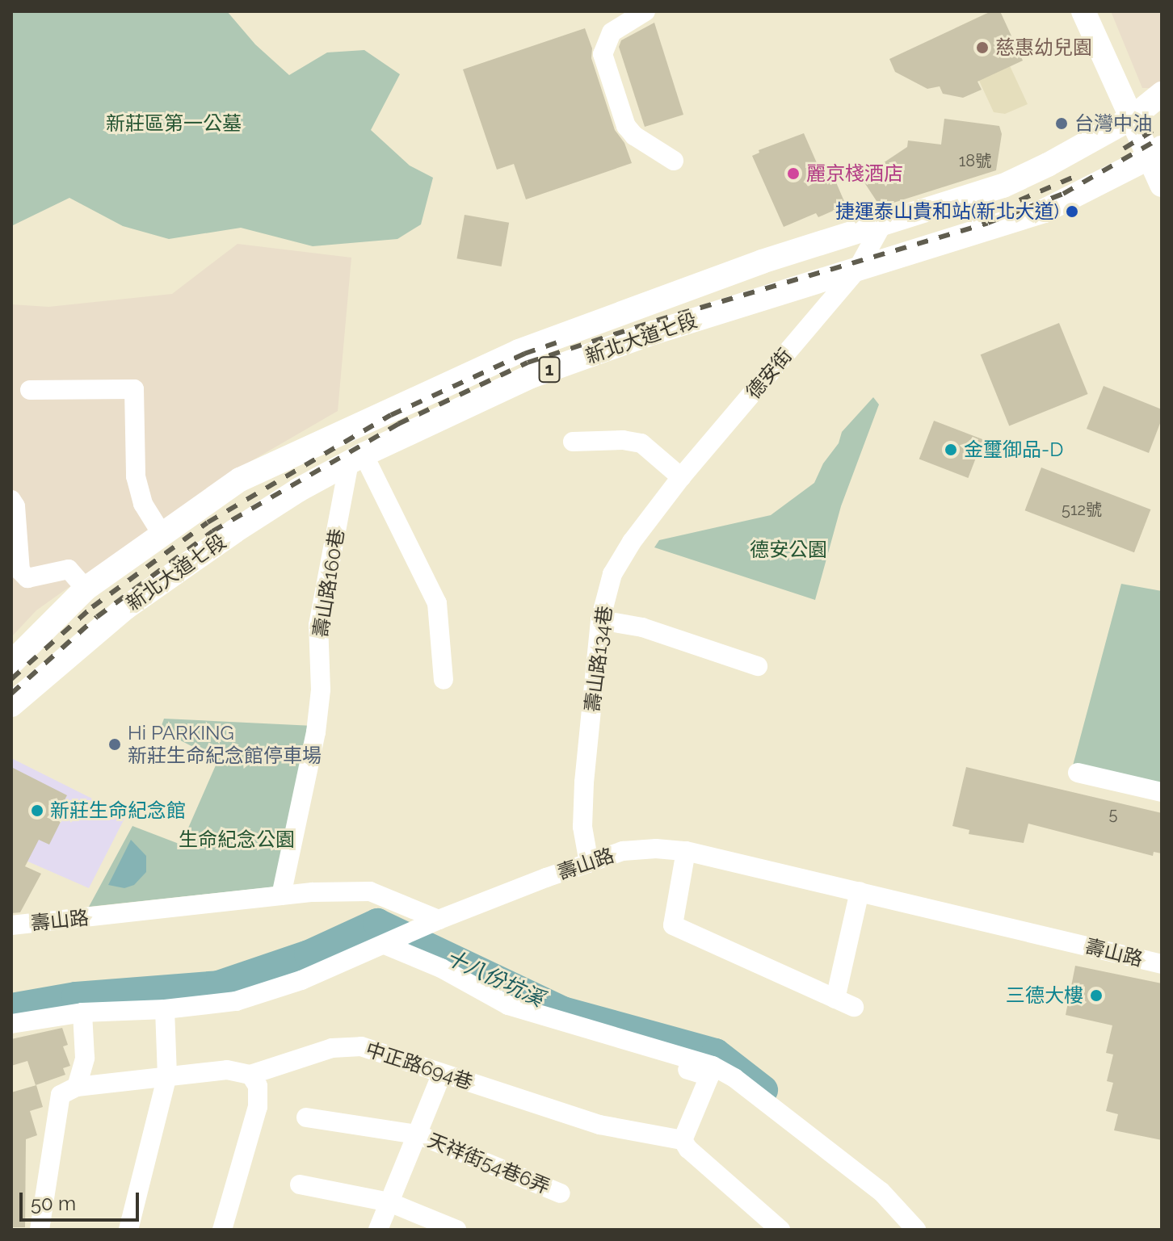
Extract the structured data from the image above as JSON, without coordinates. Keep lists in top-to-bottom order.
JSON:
{
  "streets": {
    "main road": ["新北大道七段", "1"],
    "street": [
      "德安街",
      "壽山路160巷",
      "壽山路134巷",
      "壽山路",
      "中正路694巷",
      "天祥街54巷6弄"
    ]
  },
  "crossings": [
    ["新北大道七段", "1"],
    ["新北大道七段", "德安街"],
    ["新北大道七段", "壽山路160巷"],
    ["德安街", "壽山路134巷"],
    ["壽山路160巷", "壽山路"],
    ["壽山路134巷", "壽山路"]
  ],
  "water": ["十八份坑溪"],
  "parks": ["新莊區第一公墓", "德安公園", "生命紀念公園"],
  "places": [
    "慈惠幼兒園",
    "台灣中油",
    "麗京棧酒店",
    "捷運泰山貴和站(新北大道)",
    "金璽御品-D",
    "Hi PARKING 新莊生命紀念館停車場",
    "新莊生命紀念館",
    "三德大樓"
  ],
  "house_numbers": ["18號", "512號", "5"],
  "scale_bar": "50 m"
}
